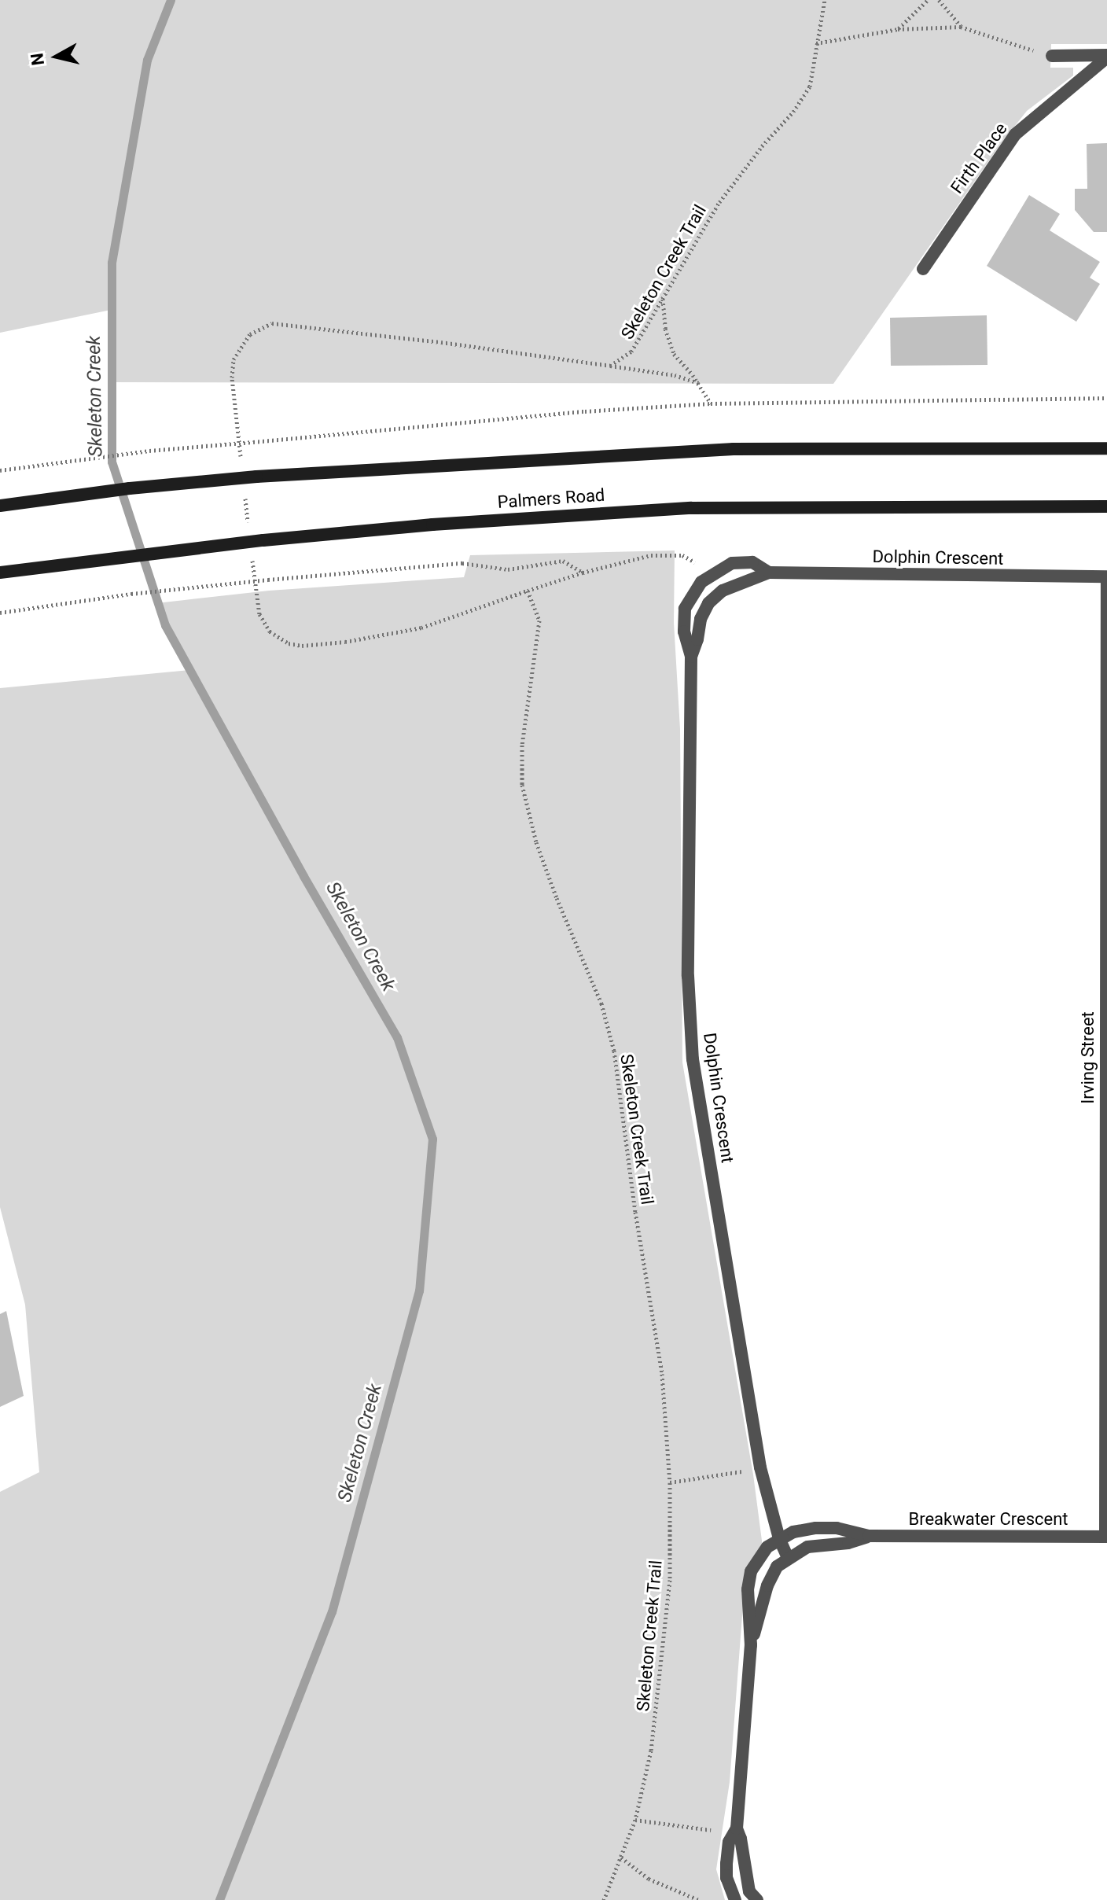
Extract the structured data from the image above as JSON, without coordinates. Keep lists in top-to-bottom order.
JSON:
{
  "streets": {
    "main road": ["Palmers Road"],
    "street": [
      "Firth Place",
      "Dolphin Crescent",
      "Irving Street",
      "Breakwater Crescent"
    ],
    "path": ["Skeleton Creek Trail"]
  },
  "crossings": [
    ["Dolphin Crescent", "Irving Street"],
    ["Dolphin Crescent", "Breakwater Crescent"],
    ["Irving Street", "Breakwater Crescent"]
  ],
  "water": ["Skeleton Creek"],
  "north": "left"
}
